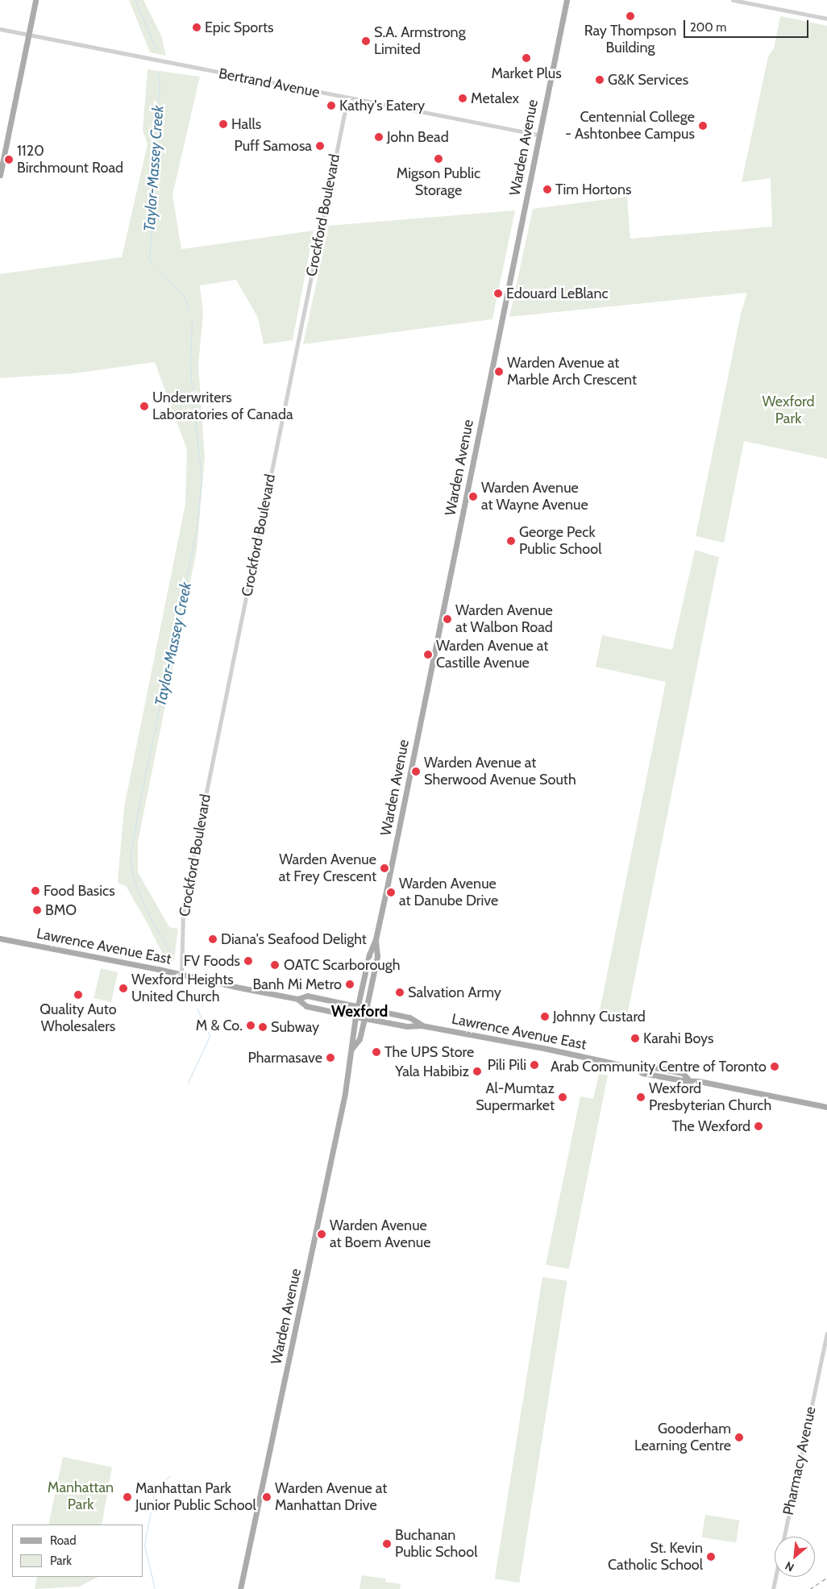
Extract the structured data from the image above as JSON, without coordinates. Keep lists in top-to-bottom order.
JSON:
{
  "streets": {
    "main road": ["Warden Avenue", "Lawrence Avenue East"],
    "street": ["Bertrand Avenue", "Crockford Boulevard", "Pharmacy Avenue"]
  },
  "crossings": [
    ["Bertrand Avenue", "Warden Avenue"],
    ["Bertrand Avenue", "Crockford Boulevard"],
    ["Warden Avenue", "Lawrence Avenue East"],
    ["Crockford Boulevard", "Lawrence Avenue East"]
  ],
  "districts": ["Wexford"],
  "water": ["Taylor-Massey Creek"],
  "parks": ["Wexford Park", "Manhattan Park"],
  "places": [
    "Ray Thompson Building",
    "Epic Sports",
    "S.A. Armstrong Limited",
    "Market Plus",
    "G&K Services",
    "Metalex",
    "Kathy's Eatery",
    "Halls",
    "Centennial College - Ashtonbee Campus",
    "John Bead",
    "Puff Samosa",
    "Migson Public Storage",
    "1120 Birchmount Road",
    "Tim Hortons",
    "Edouard LeBlanc",
    "Warden Avenue at Marble Arch Crescent",
    "Underwriters Laboratories of Canada",
    "Warden Avenue at Wayne Avenue",
    "George Peck Public School",
    "Warden Avenue at Walbon Road",
    "Warden Avenue at Castille Avenue",
    "Warden Avenue at Sherwood Avenue South",
    "Warden Avenue at Frey Crescent",
    "Food Basics",
    "Warden Avenue at Danube Drive",
    "BMO",
    "Diana's Seafood Delight",
    "FV Foods",
    "OATC Scarborough",
    "Banh Mi Metro",
    "Wexford Heights United Church",
    "Salvation Army",
    "Quality Auto Wholesalers",
    "Johnny Custard",
    "M & Co.",
    "Subway",
    "Karahi Boys",
    "The UPS Store",
    "Pharmasave",
    "Pili Pili",
    "Arab Community Centre of Toronto",
    "Yala Habibiz",
    "Al-Mumtaz Supermarket",
    "Wexford Presbyterian Church",
    "The Wexford",
    "Warden Avenue at Boem Avenue",
    "Gooderham Learning Centre",
    "Manhattan Park Junior Public School",
    "Warden Avenue at Manhattan Drive",
    "Buchanan Public School",
    "St. Kevin Catholic School"
  ],
  "legend": ["Road", "Park"],
  "scale_bar": "200 m",
  "north": "bottom left"
}
